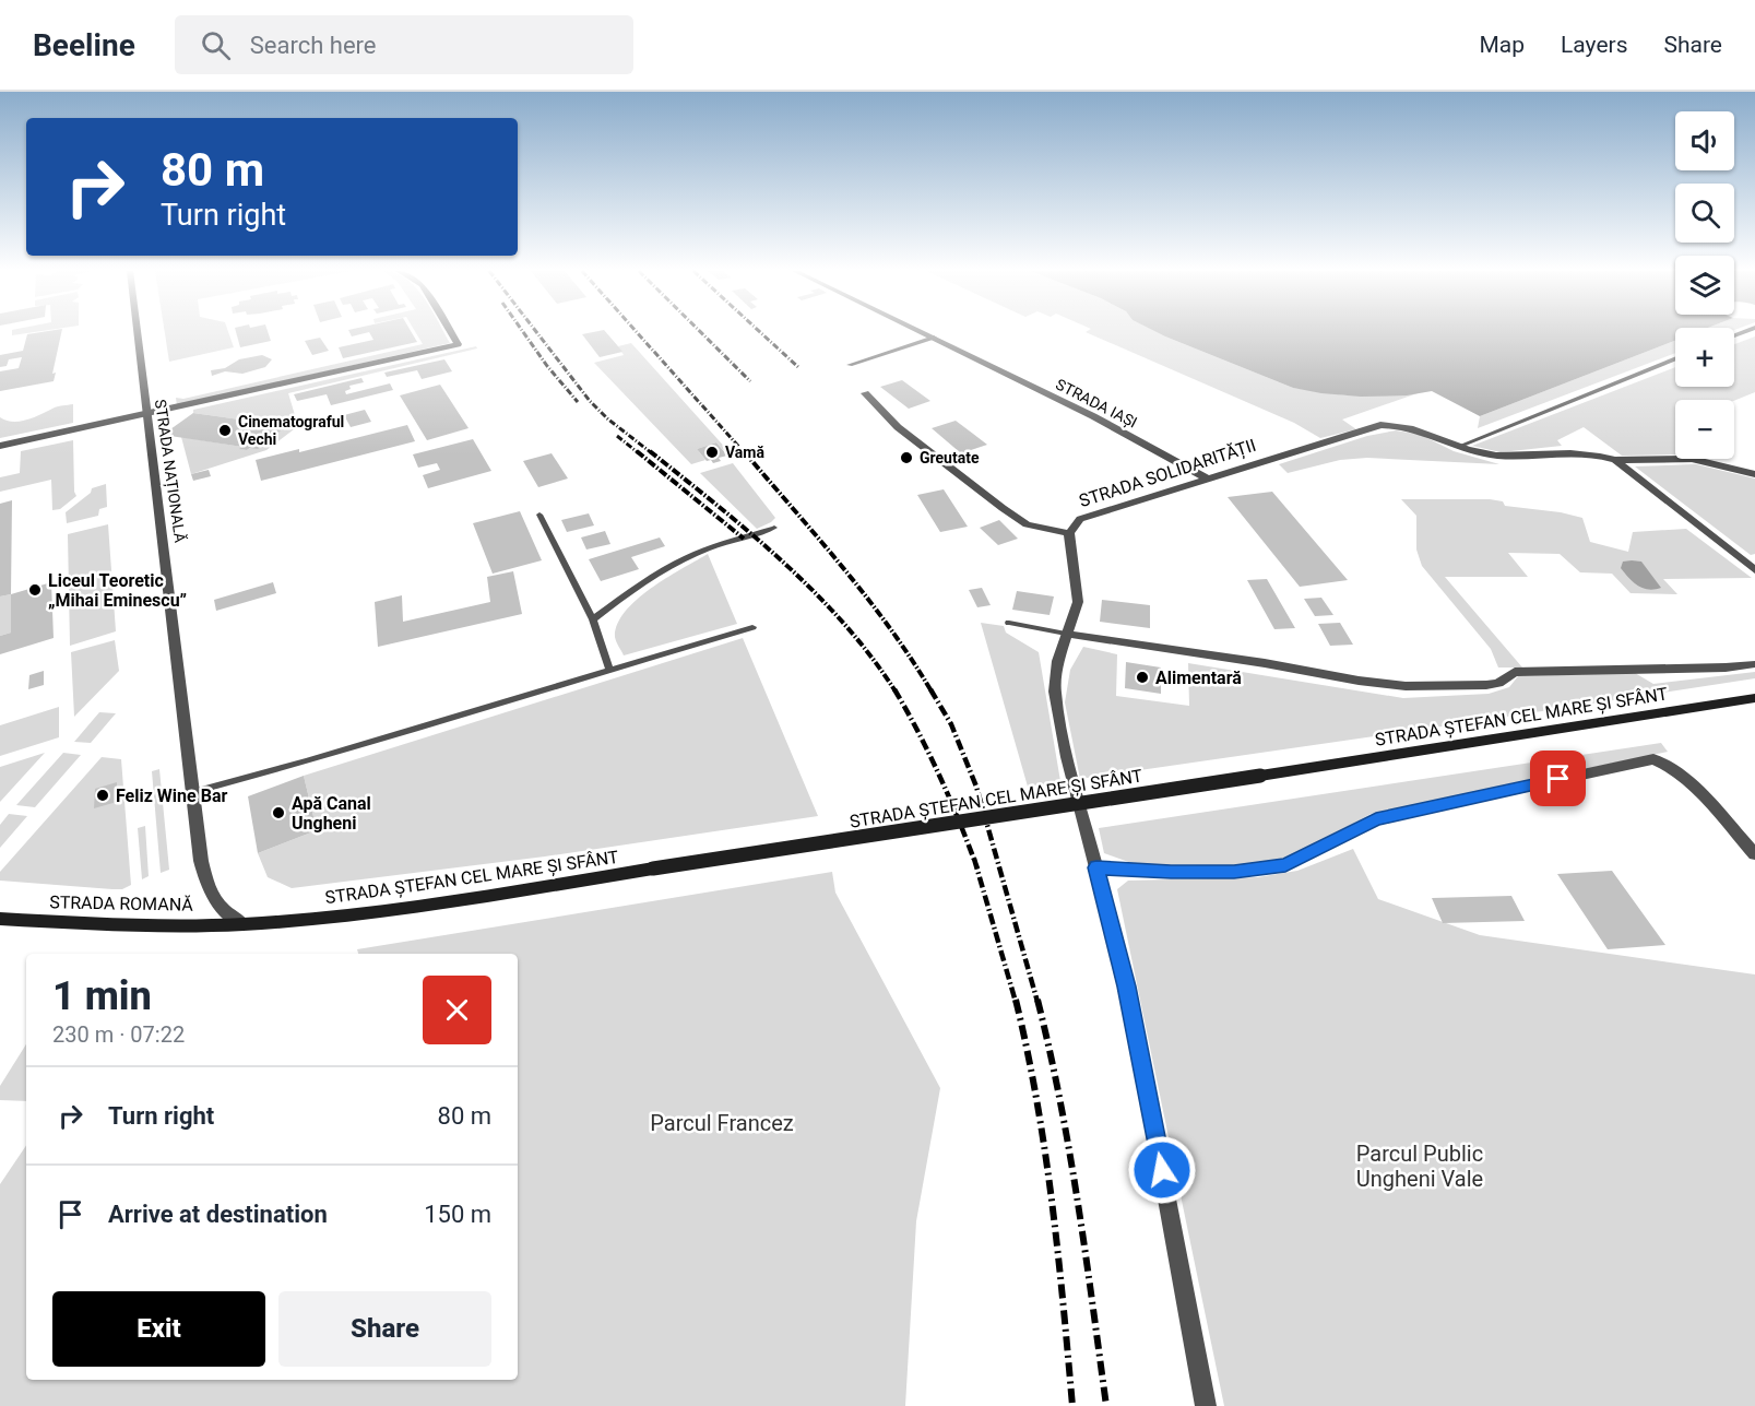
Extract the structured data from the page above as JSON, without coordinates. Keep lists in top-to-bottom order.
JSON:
{
  "streets": {
    "main road": ["STRADA ȘTEFAN CEL MARE ȘI SFÂNT", "STRADA ROMANĂ"],
    "street": ["STRADA IAȘI", "STRADA NAȚIONALĂ", "STRADA SOLIDARITĂȚII"]
  },
  "crossings": [
    ["STRADA IAȘI", "STRADA SOLIDARITĂȚII"],
    ["STRADA NAȚIONALĂ", "STRADA ȘTEFAN CEL MARE ȘI SFÂNT"],
    ["STRADA NAȚIONALĂ", "STRADA ROMANĂ"],
    ["STRADA SOLIDARITĂȚII", "STRADA ȘTEFAN CEL MARE ȘI SFÂNT"],
    ["STRADA ȘTEFAN CEL MARE ȘI SFÂNT", "STRADA ROMANĂ"]
  ],
  "parks": ["Parcul Francez", "Parcul Public Ungheni Vale"],
  "places": [
    "Cinematograful Vechi",
    "Vamă",
    "Greutate",
    "Liceul Teoretic „Mihai Eminescu”",
    "Alimentară",
    "Feliz Wine Bar",
    "Apă Canal Ungheni"
  ],
  "page": {
    "header": "Beeline",
    "search": "Search here",
    "nav": ["Map", "Layers", "Share"],
    "map_buttons": ["+", "−"],
    "turn": ["80 m", "Turn right"],
    "heading": ["1 min", "230 m · 07:22"],
    "list": [
      {
        "name": "Turn right",
        "value": "80 m"
      },
      {
        "name": "Arrive at destination",
        "value": "150 m"
      }
    ],
    "buttons": ["Exit", "Share"]
  }
}
